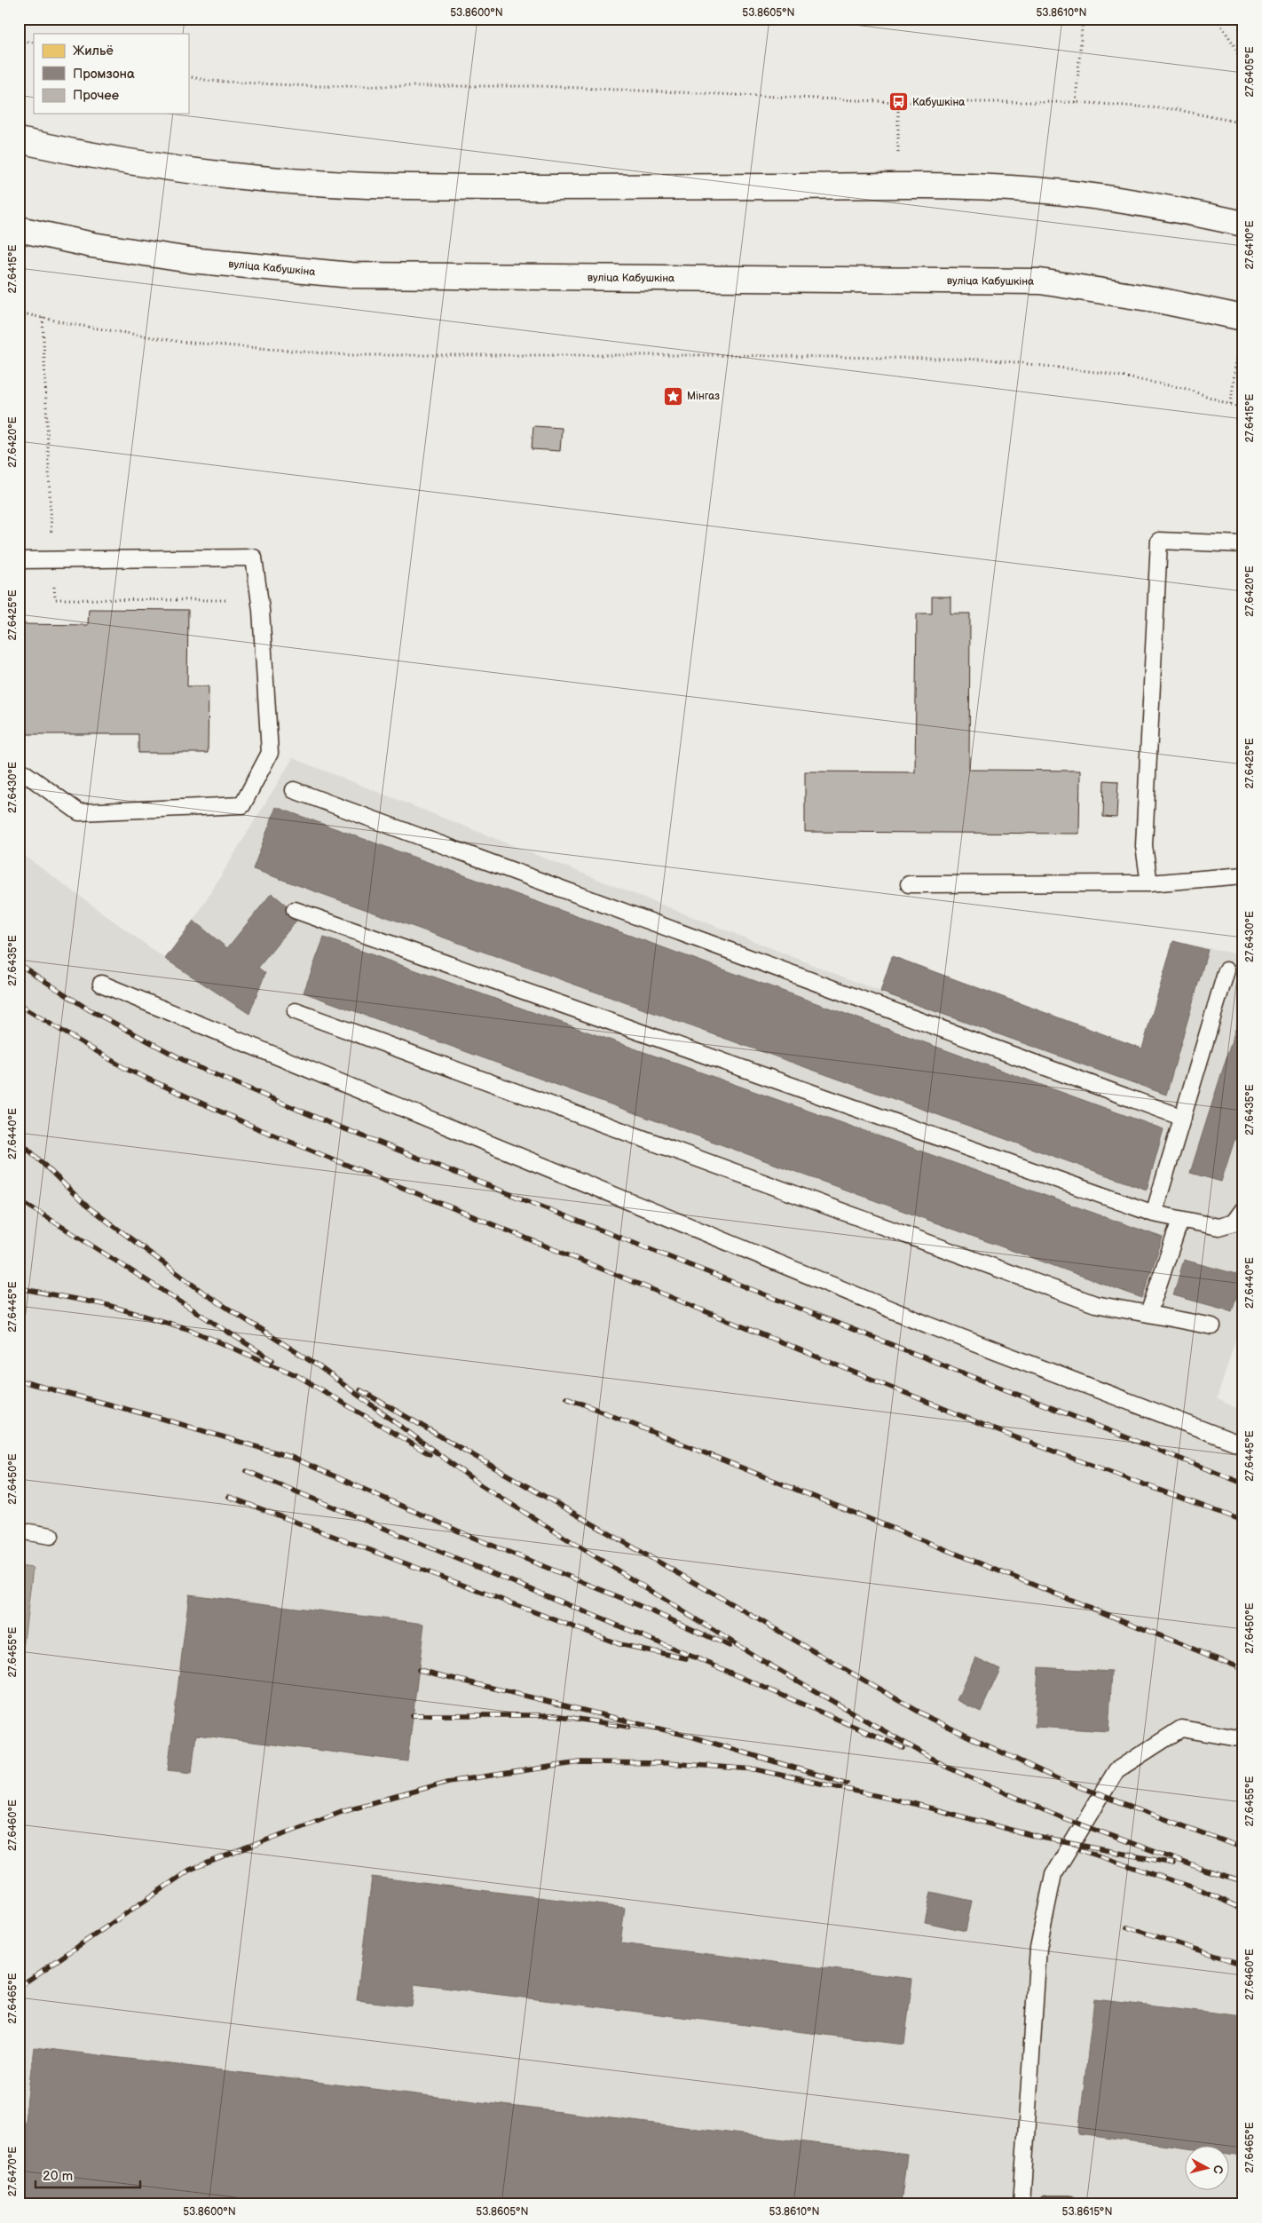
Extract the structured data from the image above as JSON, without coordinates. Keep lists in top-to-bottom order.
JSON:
{
  "streets": {
    "main road": ["вуліца Кабушкіна"]
  },
  "places": {
    "bus stop": ["Кабушкіна"],
    "place": ["Мінгаз"]
  },
  "legend": ["Жильё", "Промзона", "Прочее"],
  "scale_bar": "20 m",
  "north": "right",
  "coordinates": [
    "53.8600°N",
    "53.8605°N",
    "53.8610°N",
    "27.6405°E",
    "27.6410°E",
    "27.6415°E",
    "27.6420°E",
    "27.6425°E",
    "27.6430°E",
    "27.6435°E",
    "27.6440°E",
    "27.6445°E",
    "27.6450°E",
    "27.6455°E",
    "27.6460°E",
    "27.6465°E",
    "27.6470°E",
    "53.8615°N"
  ]
}
